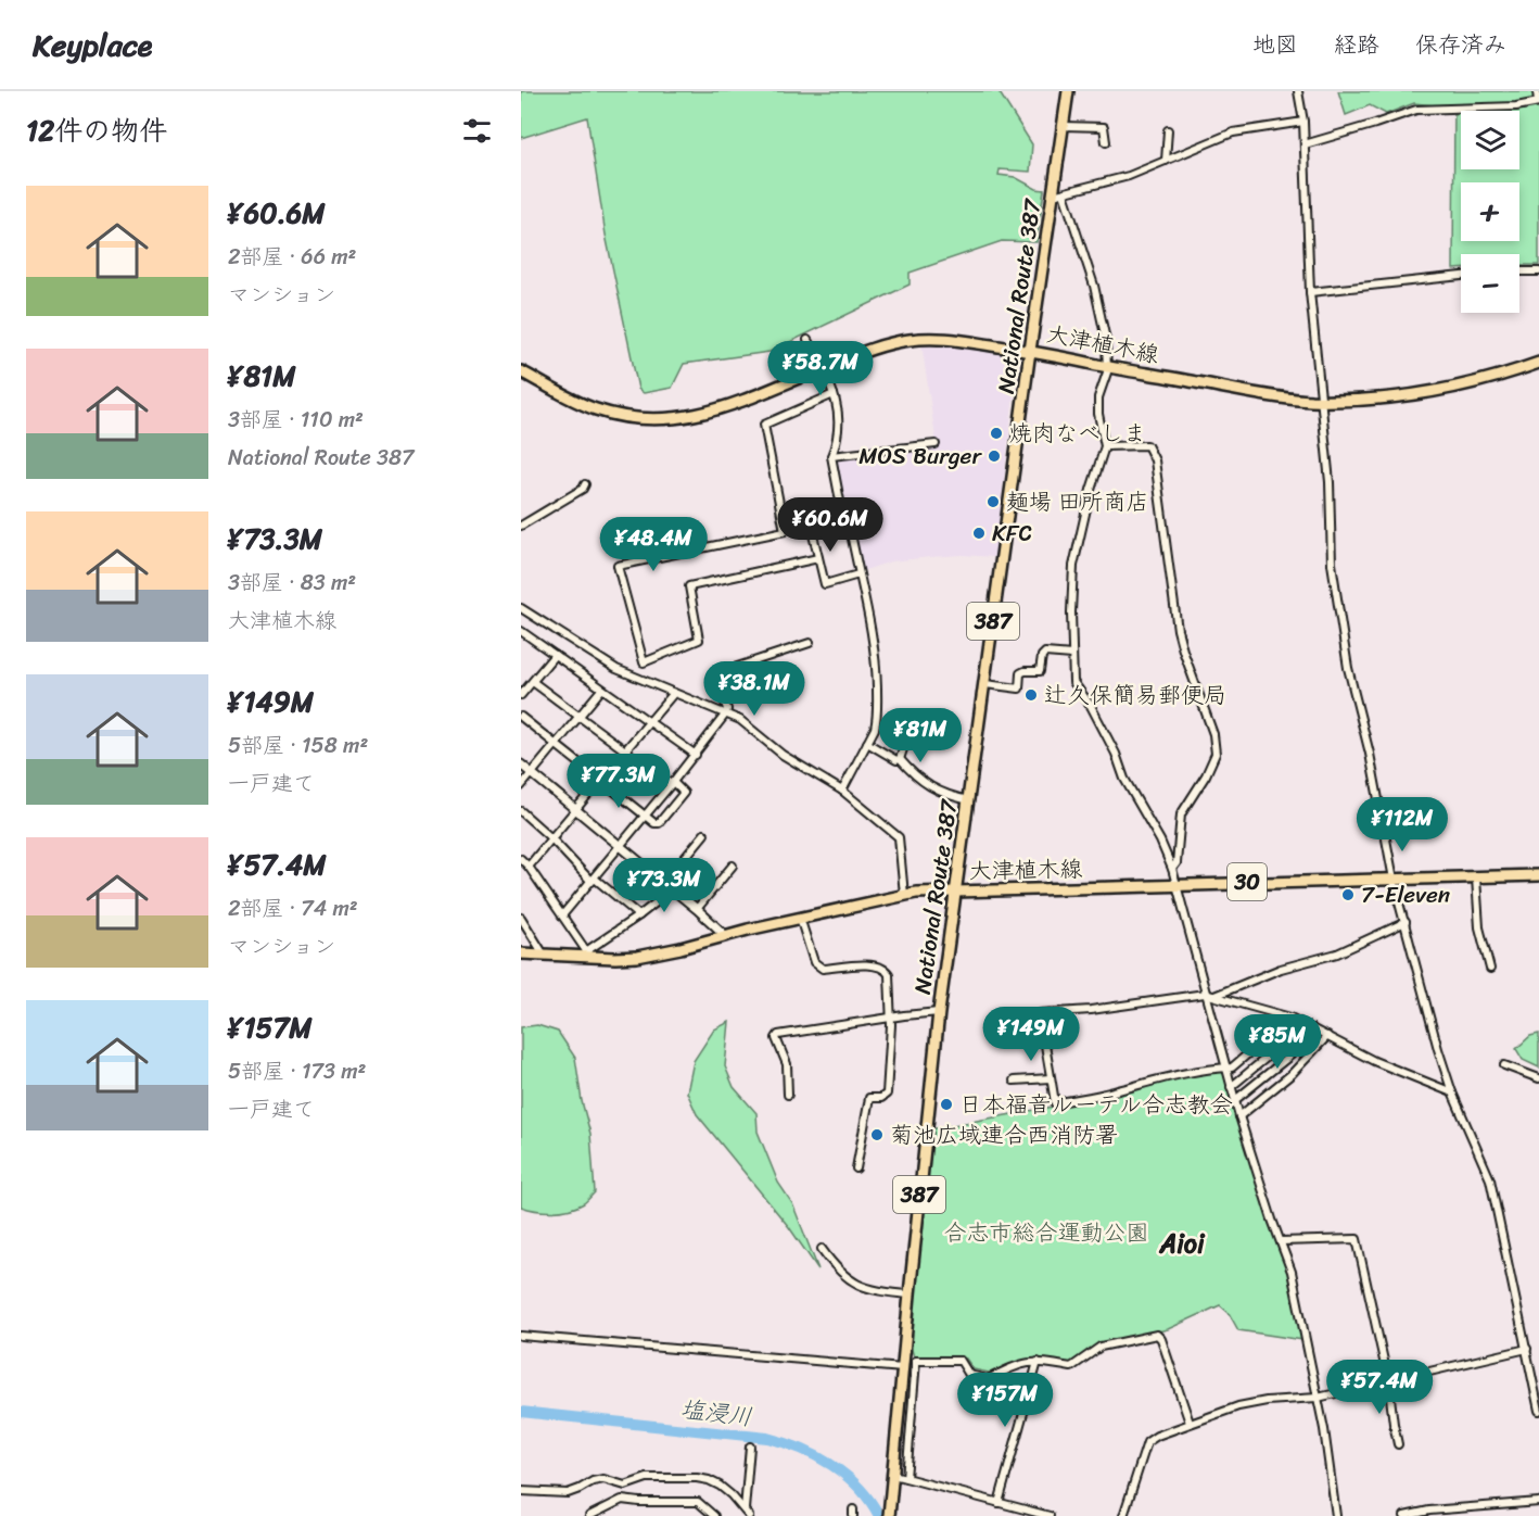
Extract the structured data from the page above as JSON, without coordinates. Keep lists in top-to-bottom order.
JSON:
{
  "streets": {
    "main road": [
      "National Route 387",
      "大津植木線",
      "387",
      "30"
    ]
  },
  "crossings": [
    ["National Route 387", "大津植木線"]
  ],
  "districts": ["Aioi"],
  "water": ["塩浸川"],
  "parks": ["合志市総合運動公園"],
  "places": [
    "焼肉なべしま",
    "MOS Burger",
    "麺場 田所商店",
    "KFC",
    "辻久保簡易郵便局",
    "7-Eleven",
    "日本福音ルーテル合志教会",
    "菊池広域連合西消防署"
  ],
  "page": {
    "header": "Keyplace",
    "nav": ["地図", "経路", "保存済み"],
    "heading": "12件の物件",
    "map_buttons": ["+", "−"],
    "list": [
      {
        "name": "¥60.6M",
        "note": "2部屋 · 66 m² · マンション"
      },
      {
        "name": "¥81M",
        "note": "3部屋 · 110 m² · National Route 387"
      },
      {
        "name": "¥73.3M",
        "note": "3部屋 · 83 m² · 大津植木線"
      },
      {
        "name": "¥149M",
        "note": "5部屋 · 158 m² · 一戸建て"
      },
      {
        "name": "¥57.4M",
        "note": "2部屋 · 74 m² · マンション"
      },
      {
        "name": "¥157M",
        "note": "5部屋 · 173 m² · 一戸建て"
      }
    ],
    "price": [
      "¥58.7M",
      "¥60.6M",
      "¥48.4M",
      "¥38.1M",
      "¥81M",
      "¥77.3M",
      "¥112M",
      "¥73.3M",
      "¥149M",
      "¥85M",
      "¥57.4M",
      "¥157M"
    ]
  }
}
